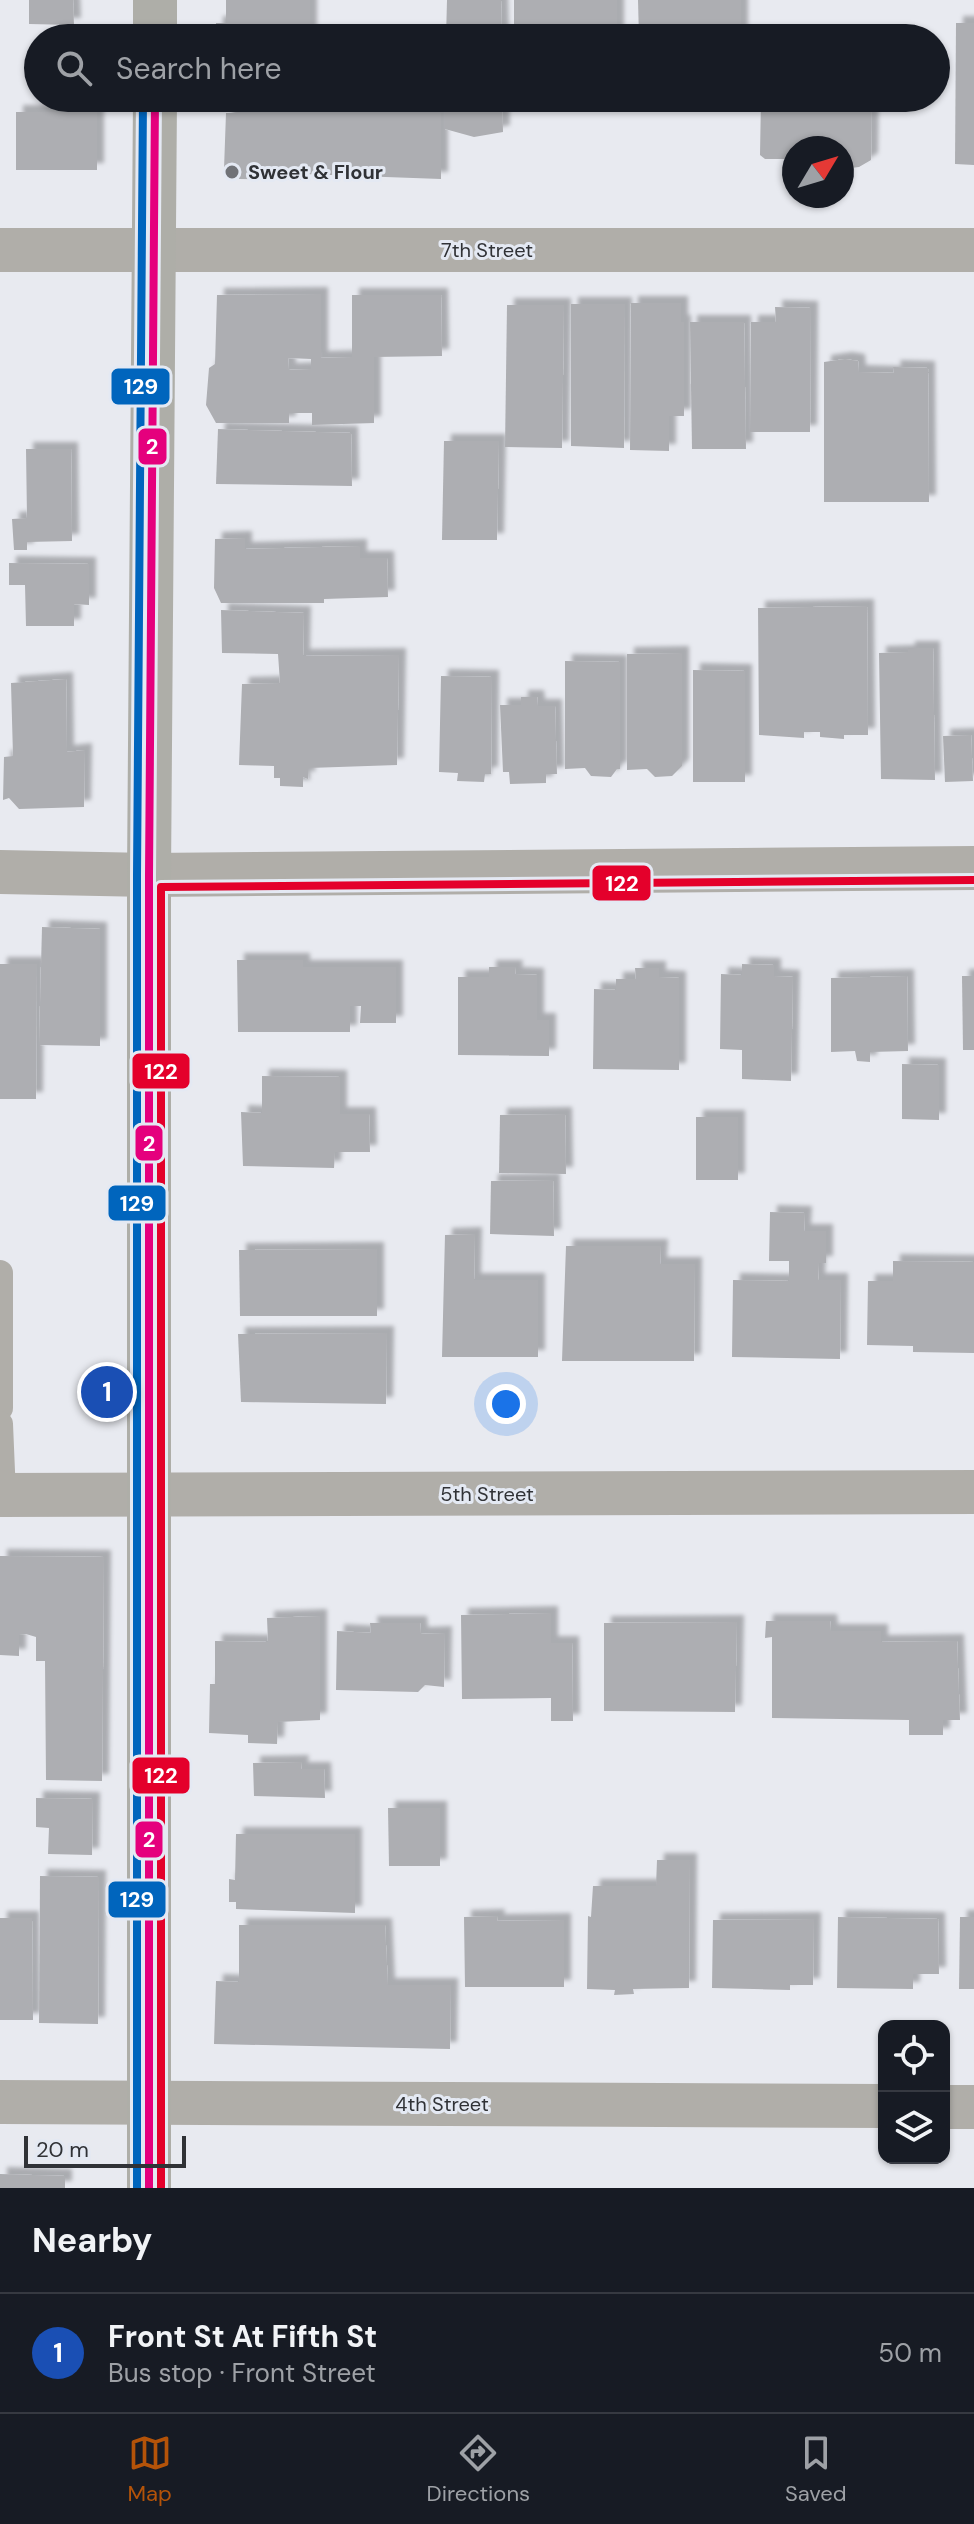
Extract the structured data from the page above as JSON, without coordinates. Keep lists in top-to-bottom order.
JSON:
{
  "streets": {
    "street": ["7th Street", "5th Street", "4th Street"]
  },
  "places": ["Sweet & Flour"],
  "lines": ["transit line 2", "transit line 129", "transit line 122"],
  "scale_bar": "20 m",
  "north": "top right",
  "page": {
    "search": "Search here",
    "pins": "1",
    "scale": "20 m",
    "heading": "Nearby",
    "list": [
      {
        "mark": "1",
        "name": "Front St At Fifth St",
        "note": "Bus stop · Front Street",
        "value": "50 m"
      }
    ],
    "nav": ["Map", "Directions", "Saved"]
  }
}
